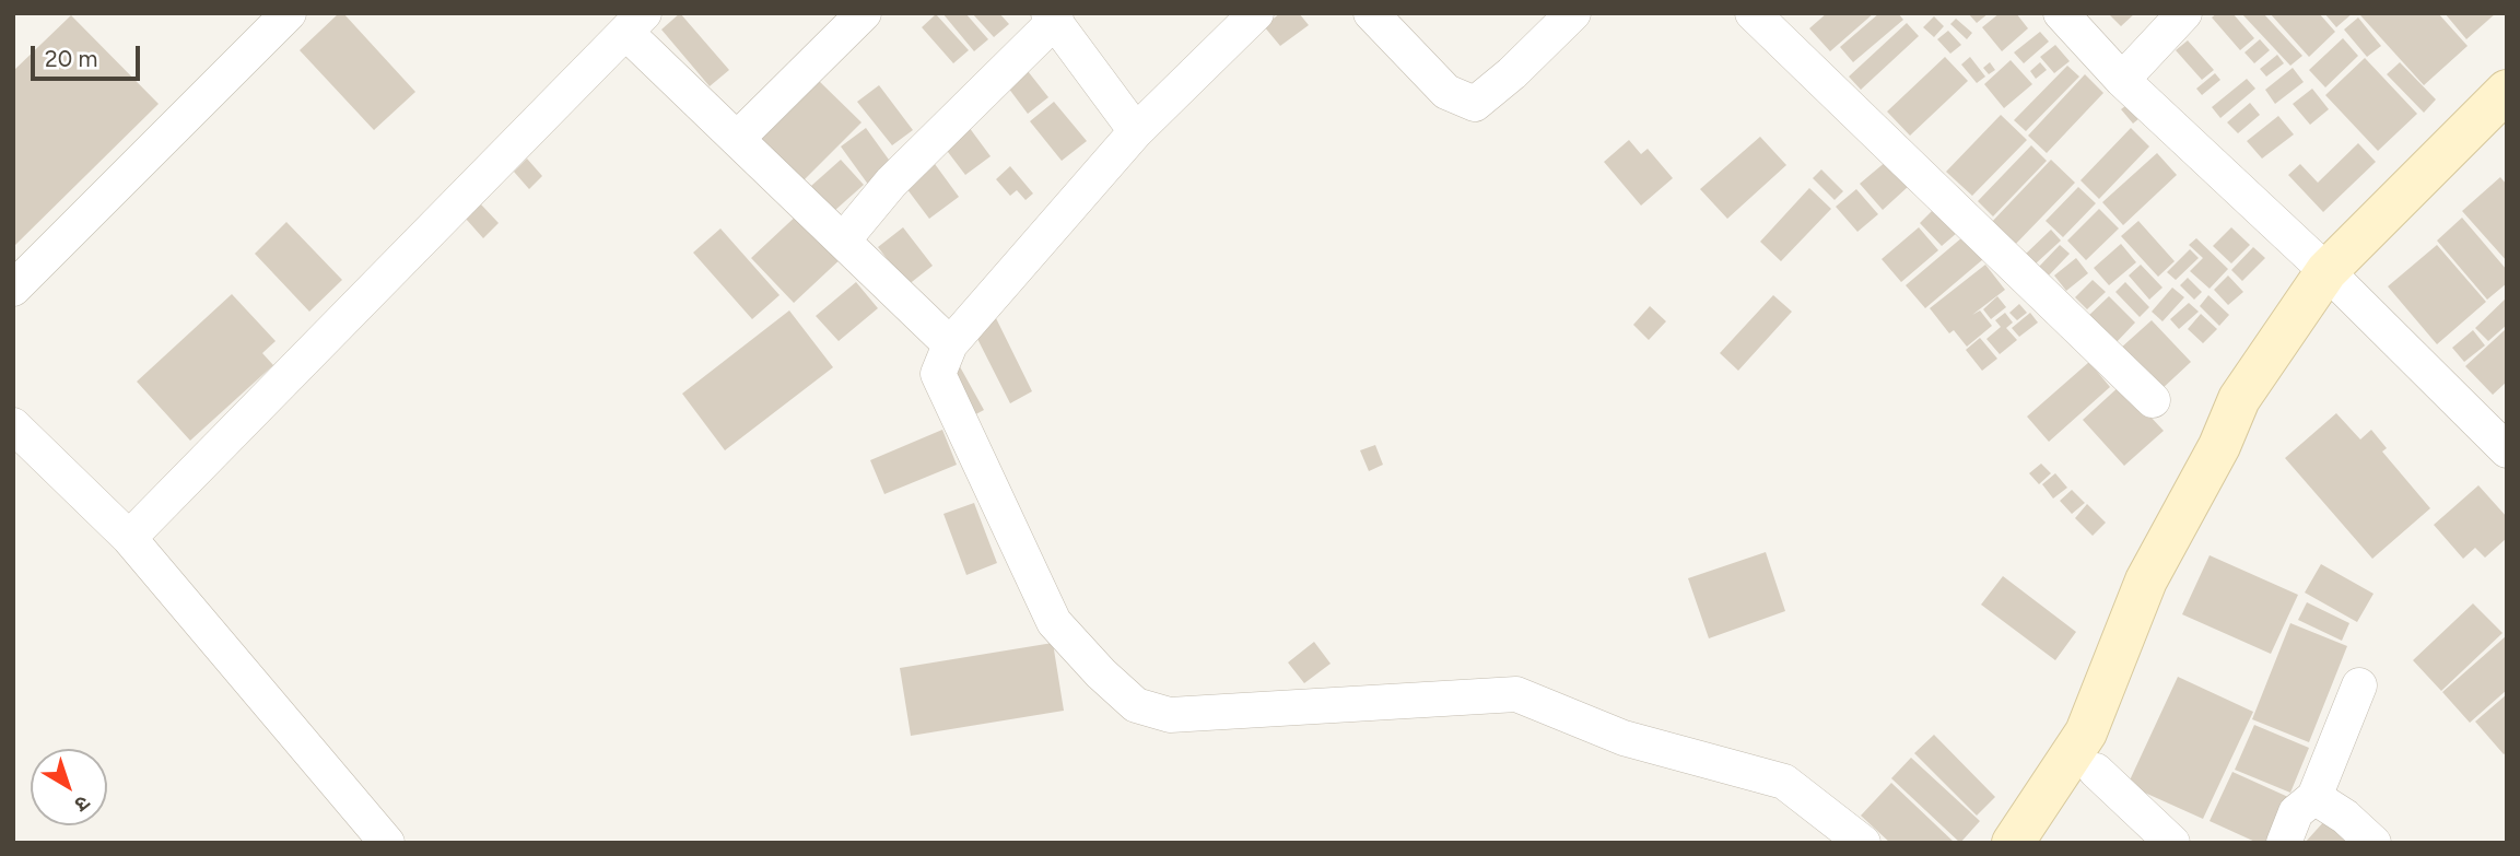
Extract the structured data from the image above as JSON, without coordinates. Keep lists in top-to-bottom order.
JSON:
{
  "scale_bar": "20 m",
  "north": "bottom right"
}
